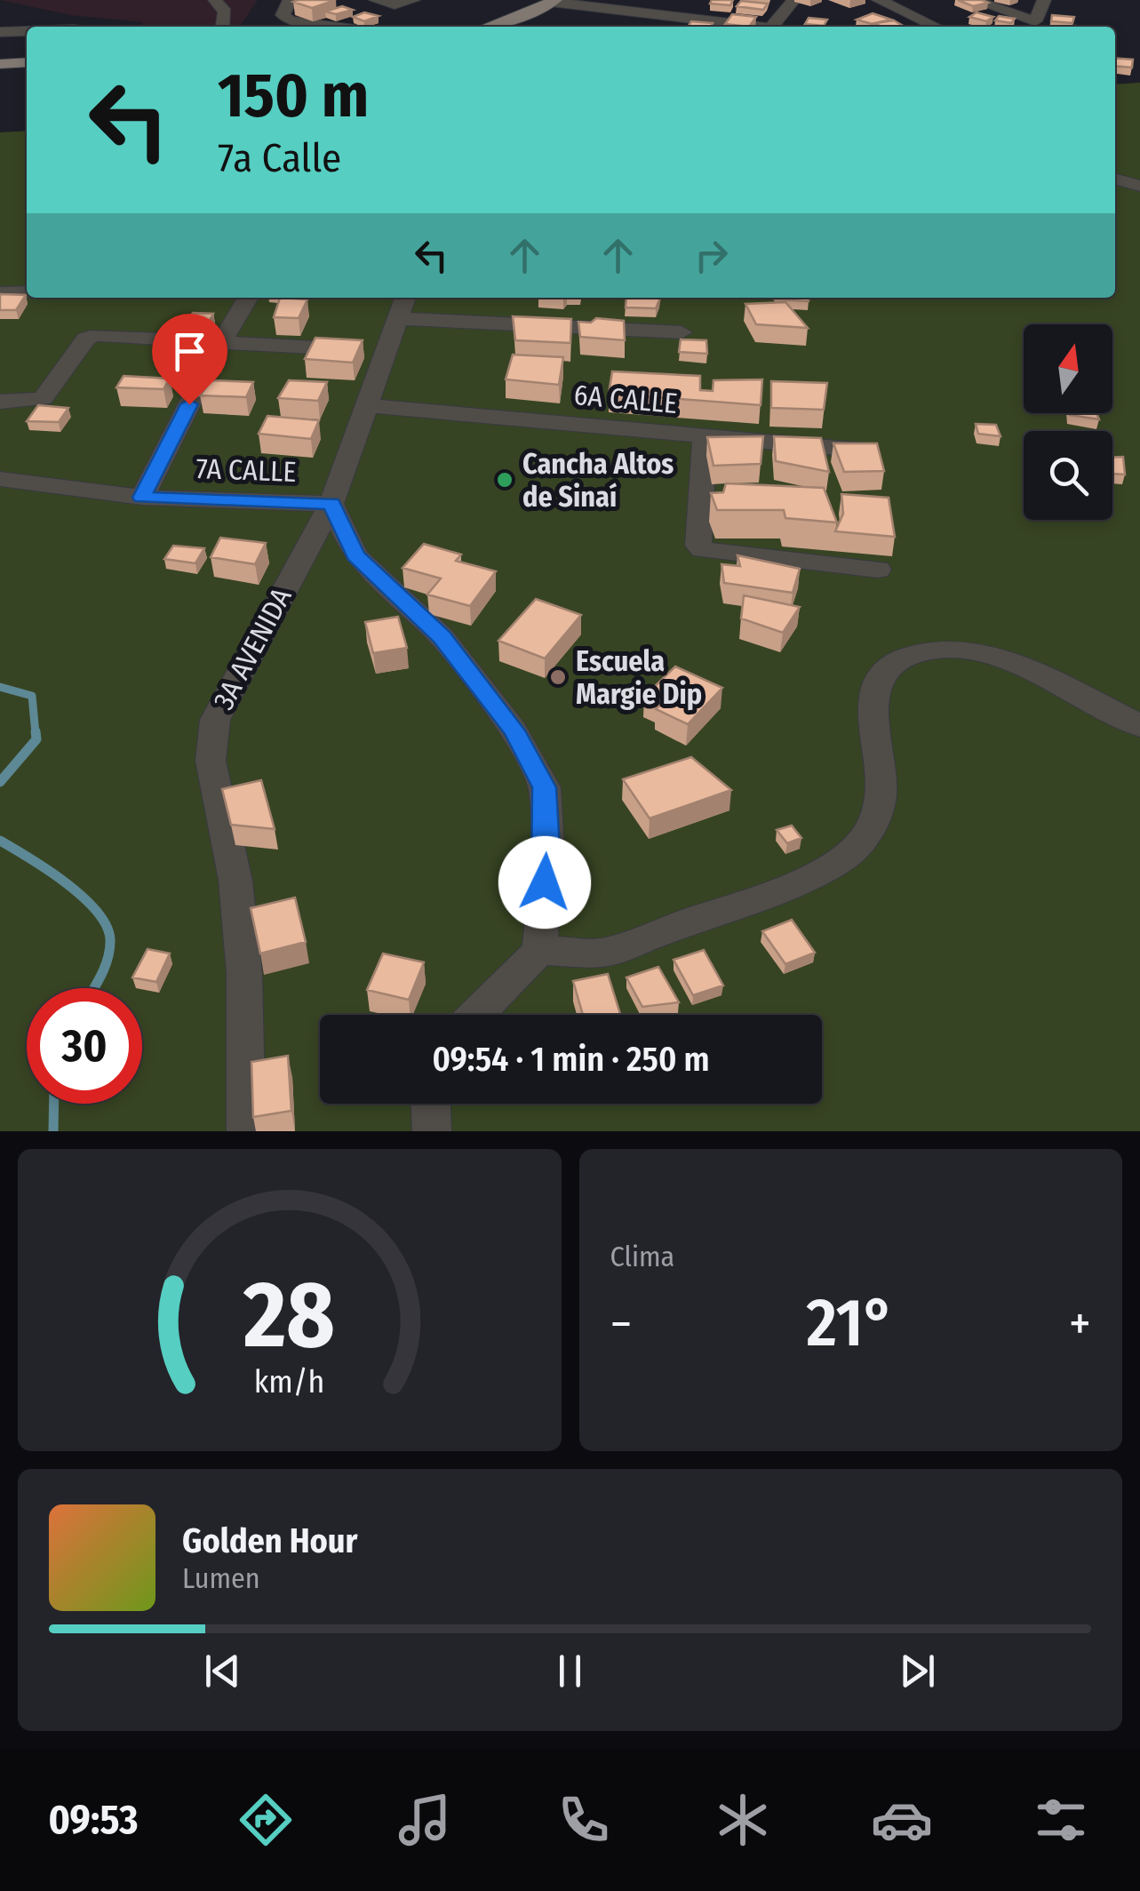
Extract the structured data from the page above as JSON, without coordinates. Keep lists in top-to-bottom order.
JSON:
{
  "streets": {
    "street": ["6A CALLE", "7A CALLE", "3A AVENIDA"]
  },
  "crossings": [
    ["6A CALLE", "3A AVENIDA"],
    ["7A CALLE", "3A AVENIDA"]
  ],
  "places": ["Cancha Altos de Sinaí", "Escuela Margie Dip"],
  "north": "top",
  "page": {
    "turn": ["150 m", "7a Calle"],
    "limit": "30",
    "trip": "09:54 · 1 min · 250 m",
    "tile": "Clima",
    "heat": ["−", "21°", "+"],
    "song": ["Golden Hour", "Lumen"],
    "tabs": "09:53",
    "gauge": ["28", "km/h"]
  }
}
